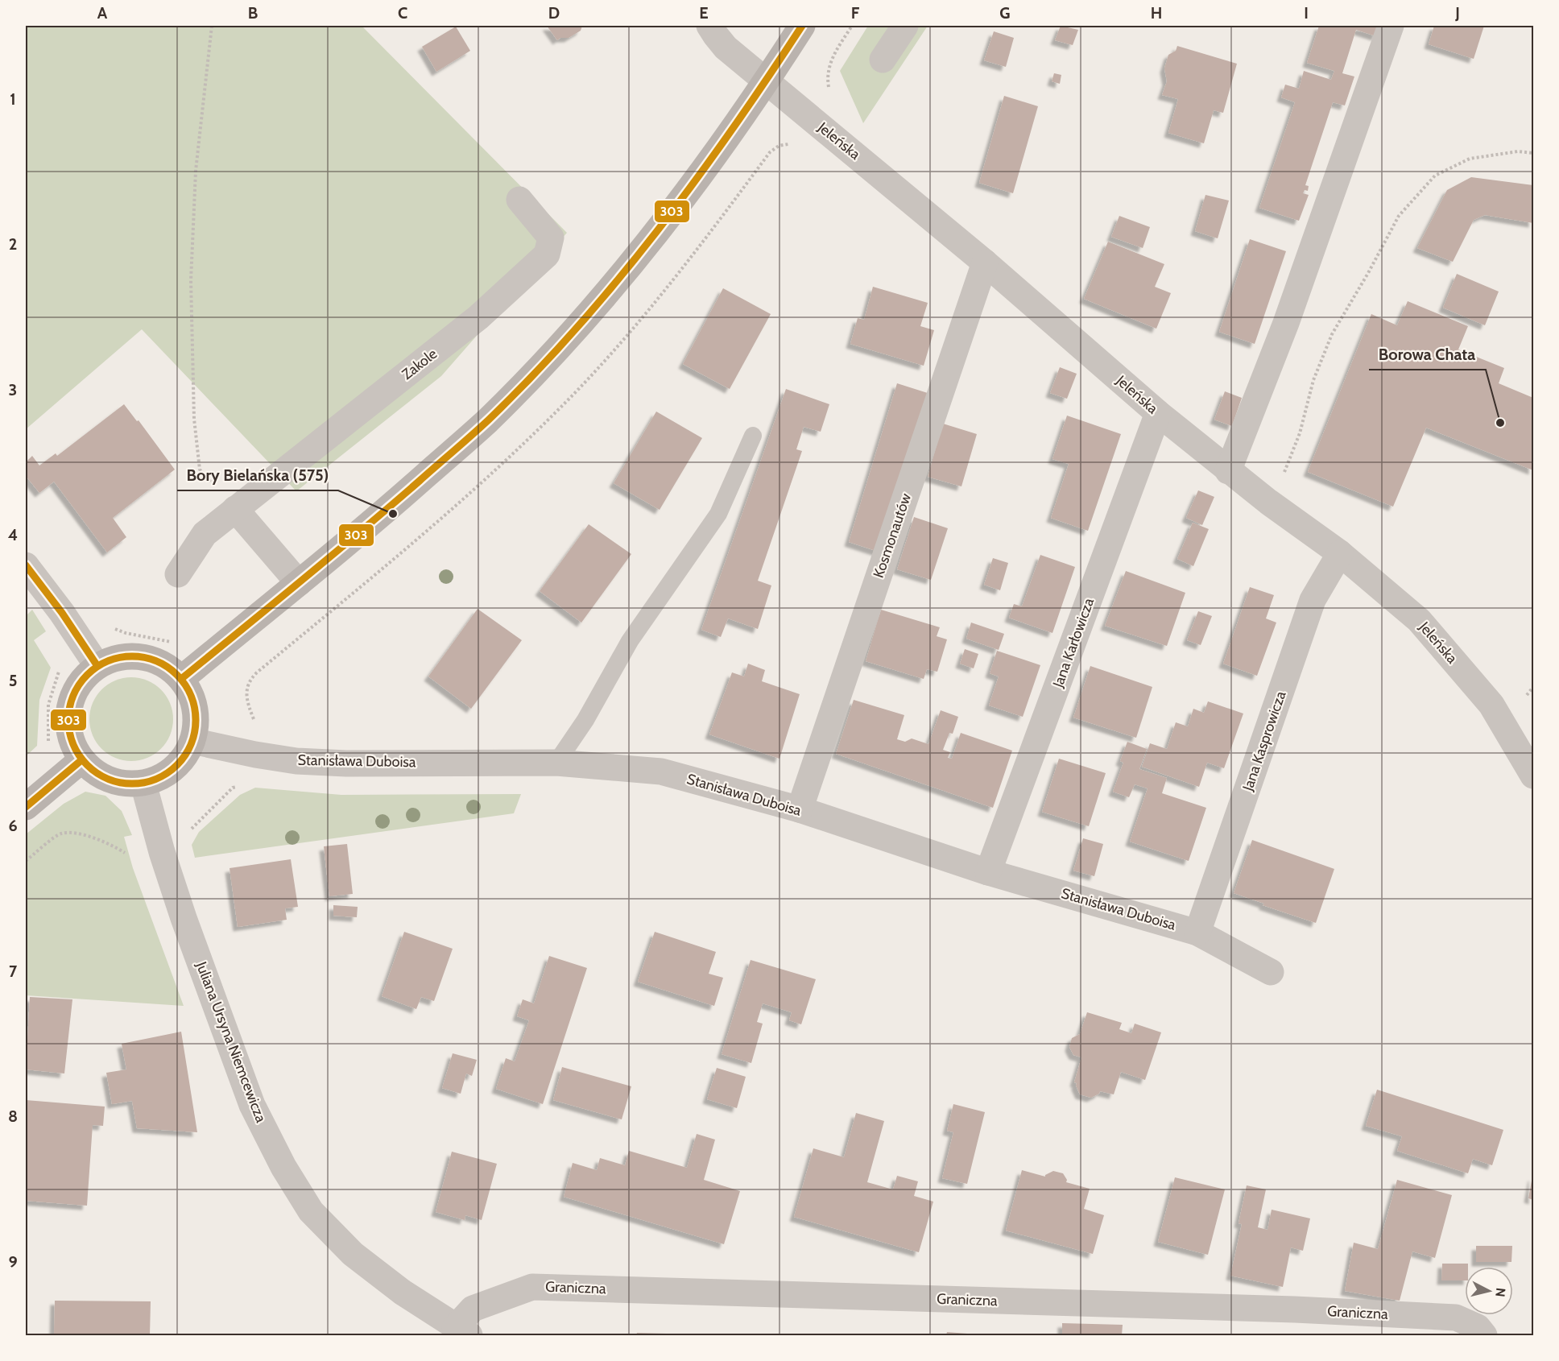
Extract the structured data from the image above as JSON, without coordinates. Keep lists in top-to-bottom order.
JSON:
{
  "streets": {
    "street": [
      "Jeleńska",
      "Zakole",
      "Kosmonautów",
      "Jana Karłowicza",
      "Jana Kasprowicza",
      "Stanisława Duboisa",
      "Juliana Ursyna Niemcewicza",
      "Graniczna"
    ]
  },
  "crossings": [
    ["Jeleńska", "Kosmonautów"],
    ["Jeleńska", "Jana Karłowicza"],
    ["Jeleńska", "Jana Kasprowicza"],
    ["Kosmonautów", "Stanisława Duboisa"],
    ["Jana Karłowicza", "Stanisława Duboisa"],
    ["Jana Kasprowicza", "Stanisława Duboisa"],
    ["Stanisława Duboisa", "Juliana Ursyna Niemcewicza"],
    ["Juliana Ursyna Niemcewicza", "Graniczna"]
  ],
  "places": ["Borowa Chata", "Bory Bielańska (575)"],
  "lines": ["transit line 303"],
  "north": "right",
  "grid": {
    "columns": [
      "A",
      "B",
      "C",
      "D",
      "E",
      "F",
      "G",
      "H",
      "I",
      "J"
    ],
    "rows": [
      "1",
      "2",
      "3",
      "4",
      "5",
      "6",
      "7",
      "8",
      "9"
    ]
  }
}
